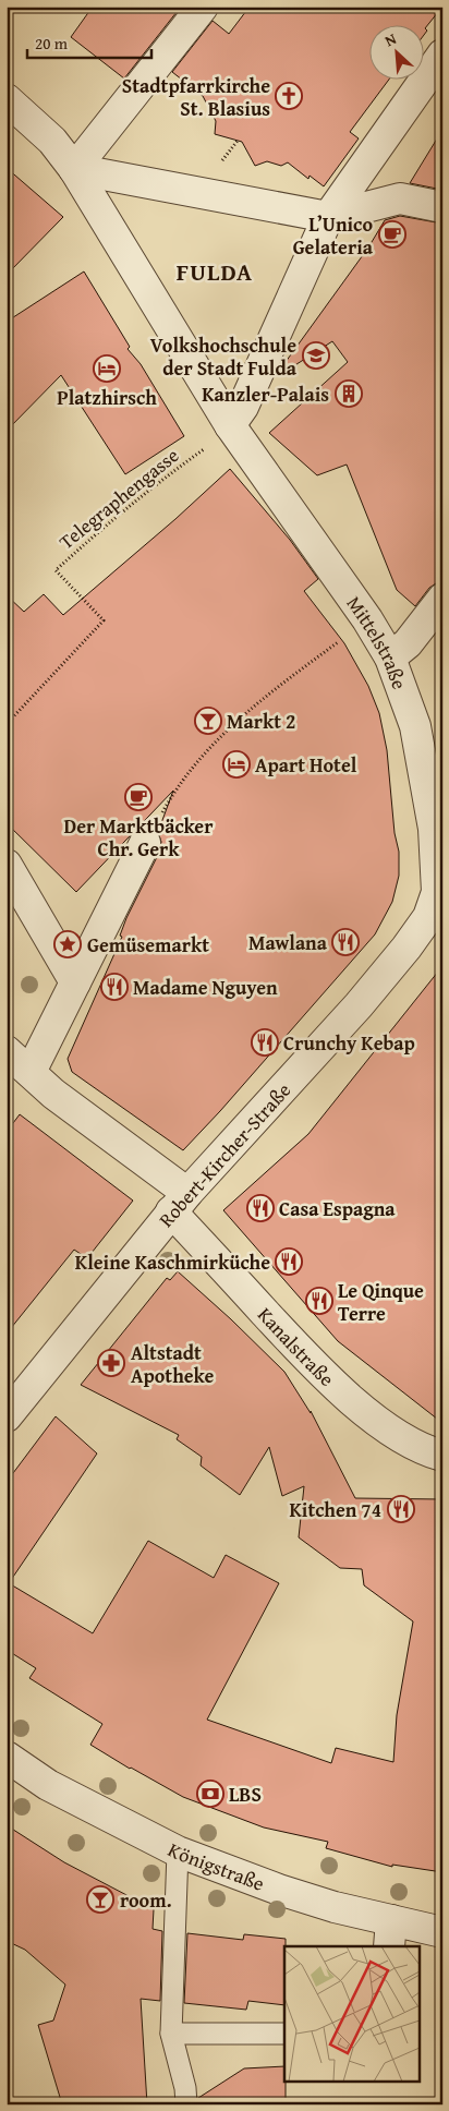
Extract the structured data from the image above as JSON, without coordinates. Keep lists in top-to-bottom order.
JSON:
{
  "streets": {
    "street": [
      "Mittelstraße",
      "Robert-Kircher-Straße",
      "Kanalstraße",
      "Königstraße"
    ],
    "path": ["Telegraphengasse"]
  },
  "crossings": [
    ["Mittelstraße", "Robert-Kircher-Straße"],
    ["Robert-Kircher-Straße", "Kanalstraße"]
  ],
  "districts": ["FULDA"],
  "places": {
    "church": ["Stadtpfarrkirche St. Blasius"],
    "cafe": ["L’Unico Gelateria", "Der Marktbäcker Chr. Gerk"],
    "school or university": ["Volkshochschule der Stadt Fulda"],
    "hotel": ["Platzhirsch", "Apart Hotel"],
    "building": ["Kanzler-Palais"],
    "bar": ["Markt 2", "room."],
    "restaurant": [
      "Mawlana",
      "Madame Nguyen",
      "Crunchy Kebap",
      "Casa Espagna",
      "Kleine Kaschmirküche",
      "Le Qinque Terre",
      "Kitchen 74"
    ],
    "place": ["Gemüsemarkt"],
    "pharmacy": ["Altstadt Apotheke"],
    "bank": ["LBS"]
  },
  "scale_bar": "20 m",
  "north": "top left"
}
